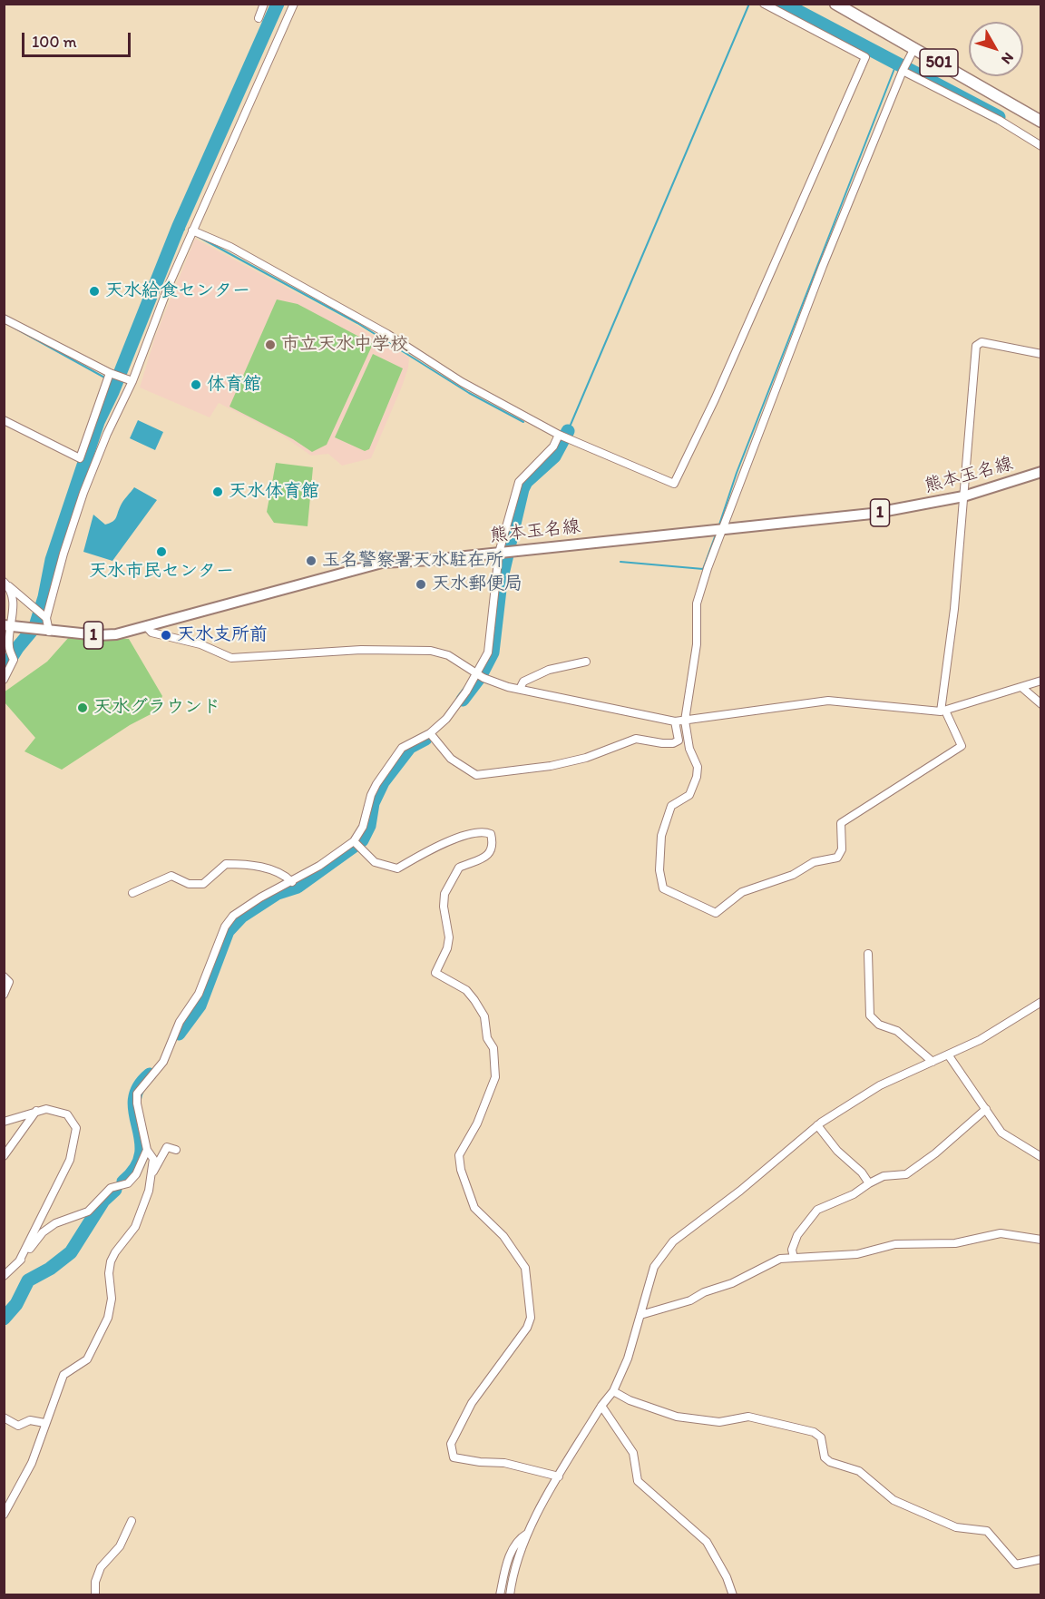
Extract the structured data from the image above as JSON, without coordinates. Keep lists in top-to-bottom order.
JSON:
{
  "streets": {
    "highway": ["501"],
    "main road": ["熊本玉名線", "1"]
  },
  "places": [
    "天水給食センター",
    "市立天水中学校",
    "体育館",
    "天水体育館",
    "天水市民センター",
    "玉名警察署天水駐在所",
    "天水郵便局",
    "天水支所前",
    "天水グラウンド"
  ],
  "scale_bar": "100 m",
  "north": "bottom right"
}
